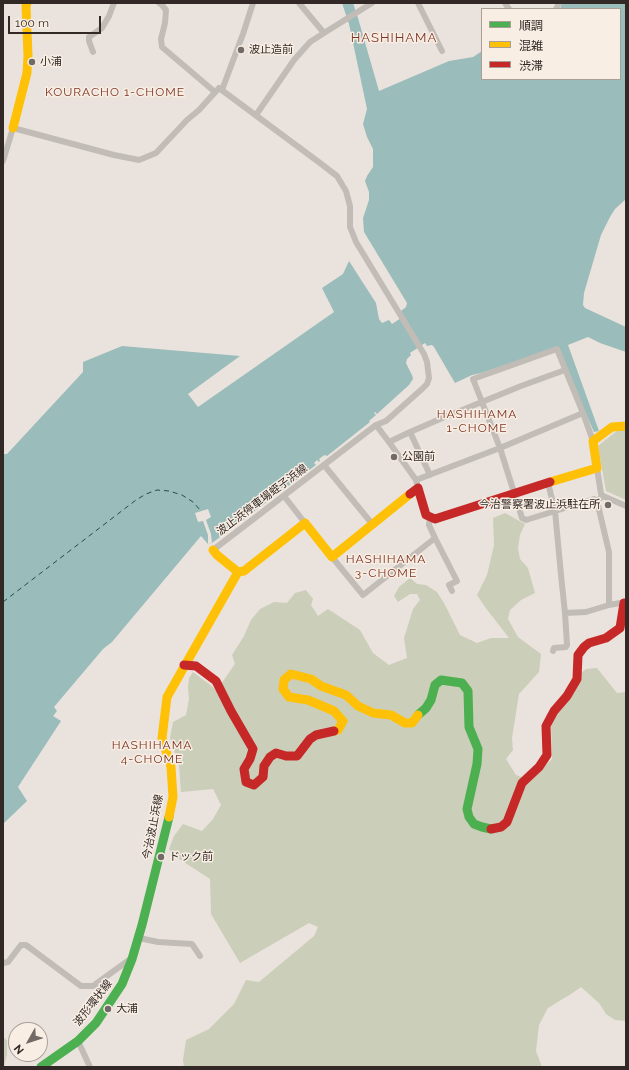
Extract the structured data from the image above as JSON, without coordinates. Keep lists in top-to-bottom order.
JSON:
{
  "streets": {
    "main road": ["今治波止浜線", "波形環状線"],
    "street": ["波止浜停車場蛭子浜線"]
  },
  "crossings": [
    ["今治波止浜線", "波形環状線"]
  ],
  "districts": [
    "HASHIHAMA",
    "KOURACHO 1-CHOME",
    "HASHIHAMA 1-CHOME",
    "HASHIHAMA 3-CHOME",
    "HASHIHAMA 4-CHOME"
  ],
  "places": [
    "波止造前",
    "小浦",
    "公園前",
    "今治警察署波止浜駐在所",
    "ドック前",
    "大浦"
  ],
  "legend": ["順調", "混雑", "渋滞"],
  "scale_bar": "100 m",
  "north": "bottom left"
}
